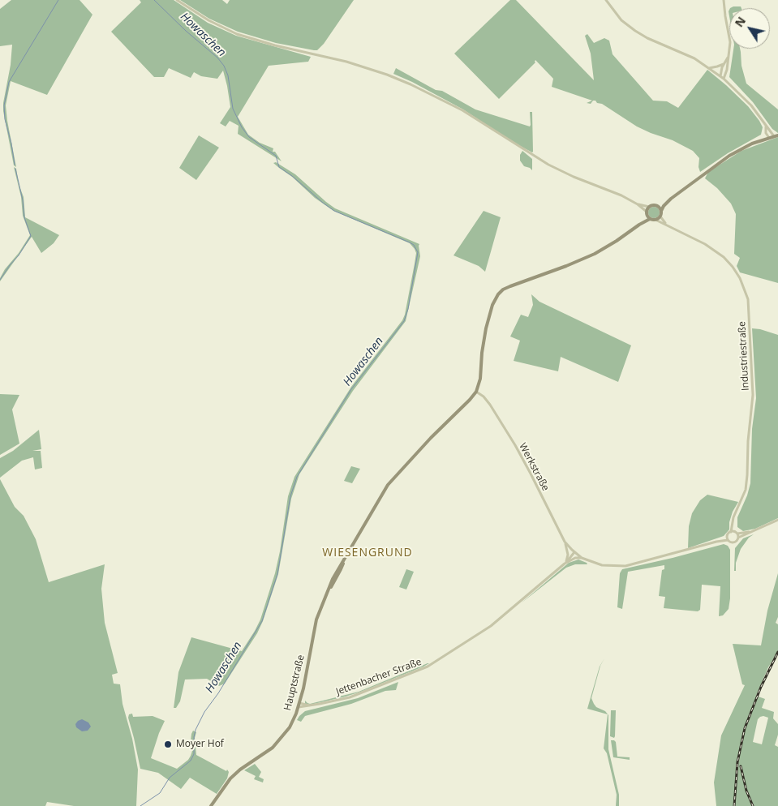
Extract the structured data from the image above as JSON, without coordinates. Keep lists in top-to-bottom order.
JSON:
{
  "streets": {
    "main road": ["Hauptstraße"],
    "street": ["Industriestraße", "Werkstraße", "Jettenbacher Straße"]
  },
  "crossings": [
    ["Werkstraße", "Jettenbacher Straße"],
    ["Werkstraße", "Hauptstraße"],
    ["Jettenbacher Straße", "Hauptstraße"]
  ],
  "districts": ["WIESENGRUND"],
  "water": ["Howaschen"],
  "places": ["Moyer Hof"],
  "north": "top left"
}
